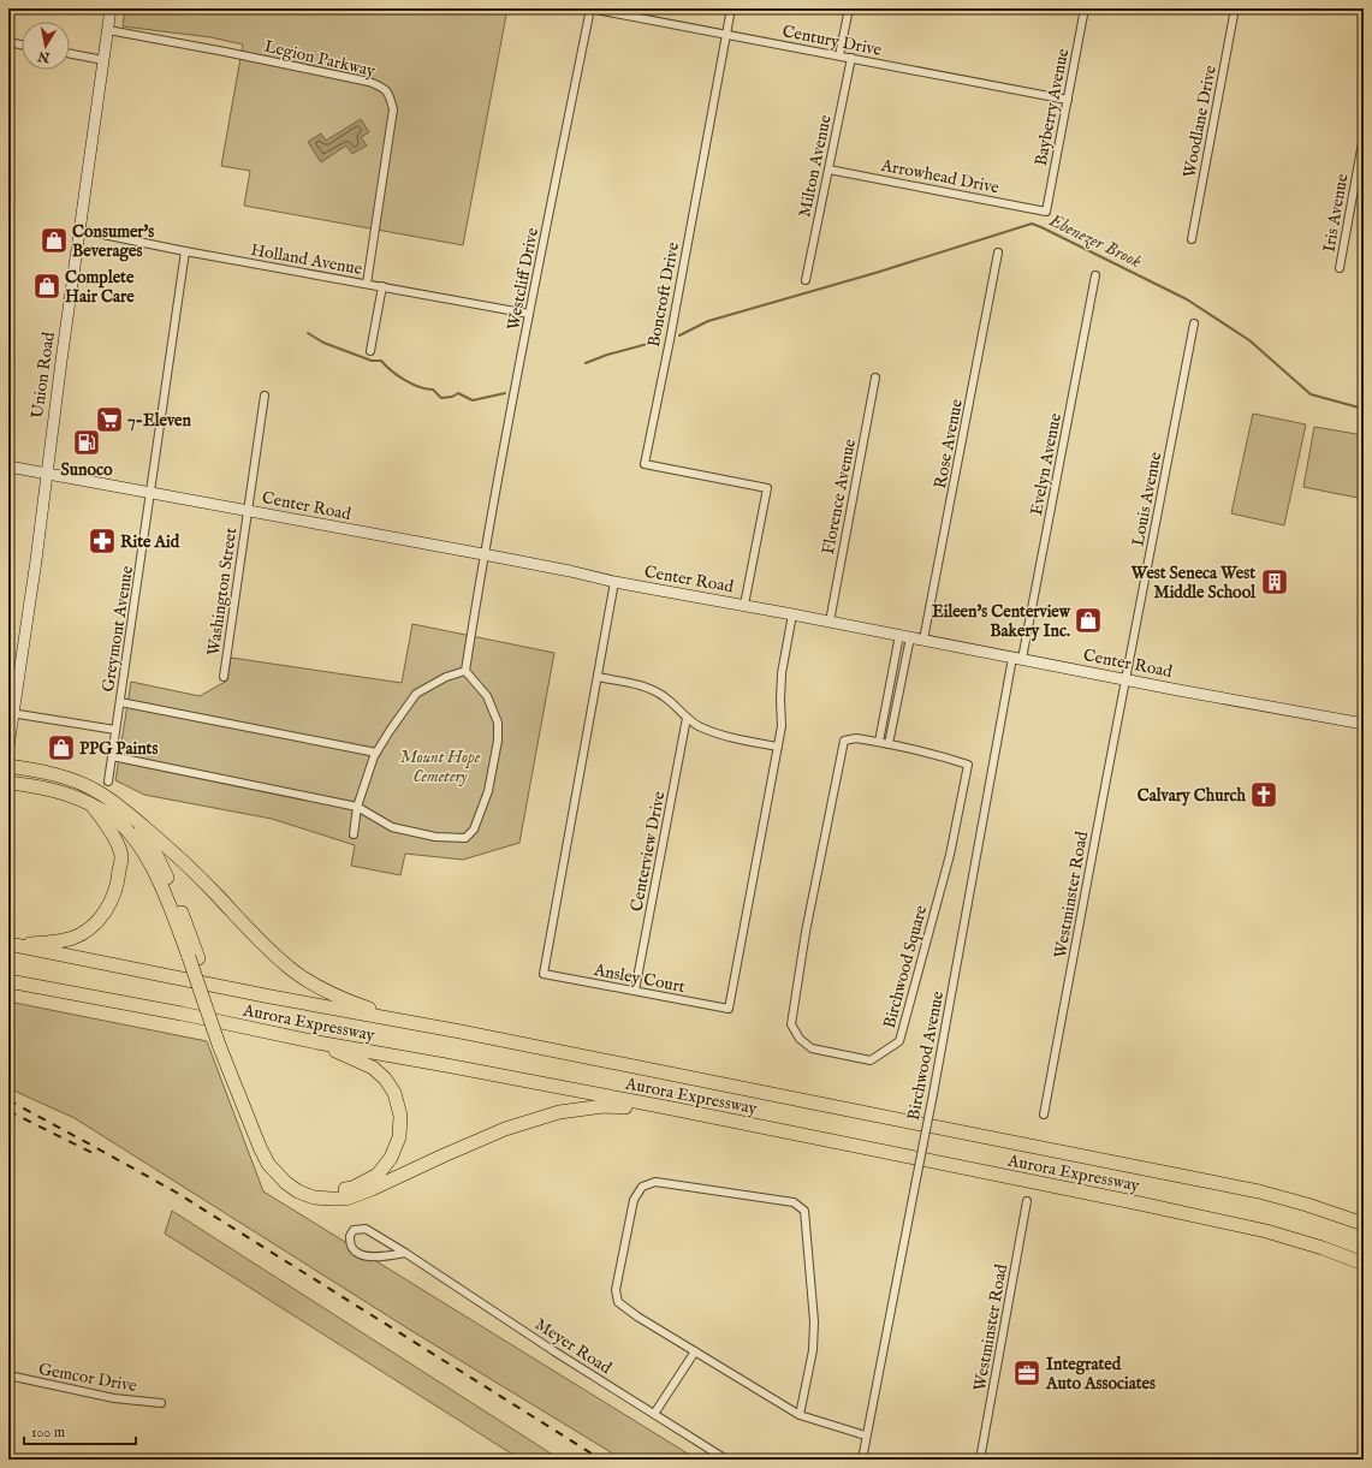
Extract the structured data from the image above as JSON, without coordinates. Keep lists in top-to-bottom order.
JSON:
{
  "streets": {
    "highway": ["Aurora Expressway"],
    "main road": ["Union Road", "Center Road"],
    "street": [
      "Century Drive",
      "Legion Parkway",
      "Bayberry Avenue",
      "Woodlane Drive",
      "Milton Avenue",
      "Arrowhead Drive",
      "Iris Avenue",
      "Holland Avenue",
      "Westcliff Drive",
      "Boncroft Drive",
      "Rose Avenue",
      "Evelyn Avenue",
      "Florence Avenue",
      "Louis Avenue",
      "Washington Street",
      "Greymont Avenue",
      "Centerview Drive",
      "Westminster Road",
      "Birchwood Square",
      "Ansley Court",
      "Birchwood Avenue",
      "Meyer Road",
      "Gemcor Drive"
    ]
  },
  "crossings": [
    ["Century Drive", "Bayberry Avenue"],
    ["Century Drive", "Milton Avenue"],
    ["Century Drive", "Westcliff Drive"],
    ["Century Drive", "Boncroft Drive"],
    ["Legion Parkway", "Holland Avenue"],
    ["Legion Parkway", "Union Road"],
    ["Bayberry Avenue", "Arrowhead Drive"],
    ["Milton Avenue", "Arrowhead Drive"],
    ["Holland Avenue", "Westcliff Drive"],
    ["Holland Avenue", "Union Road"],
    ["Holland Avenue", "Greymont Avenue"],
    ["Westcliff Drive", "Center Road"],
    ["Boncroft Drive", "Center Road"],
    ["Union Road", "Center Road"],
    ["Rose Avenue", "Center Road"],
    ["Evelyn Avenue", "Center Road"],
    ["Evelyn Avenue", "Birchwood Avenue"],
    ["Florence Avenue", "Center Road"],
    ["Louis Avenue", "Center Road"],
    ["Louis Avenue", "Westminster Road"],
    ["Center Road", "Washington Street"],
    ["Center Road", "Greymont Avenue"],
    ["Center Road", "Westminster Road"],
    ["Center Road", "Ansley Court"],
    ["Center Road", "Birchwood Avenue"],
    ["Centerview Drive", "Ansley Court"]
  ],
  "water": ["Ebenezer Brook"],
  "parks": ["Mount Hope Cemetery"],
  "places": {
    "shop": [
      "Consumer's Beverages",
      "Complete Hair Care",
      "Eileen's Centerview Bakery Inc.",
      "PPG Paints"
    ],
    "supermarket": ["7-Eleven"],
    "fuel station": ["Sunoco"],
    "pharmacy": ["Rite Aid"],
    "building": ["West Seneca West Middle School"],
    "church": ["Calvary Church"],
    "office": ["Integrated Auto Associates"]
  },
  "scale_bar": "100 m",
  "north": "bottom"
}
